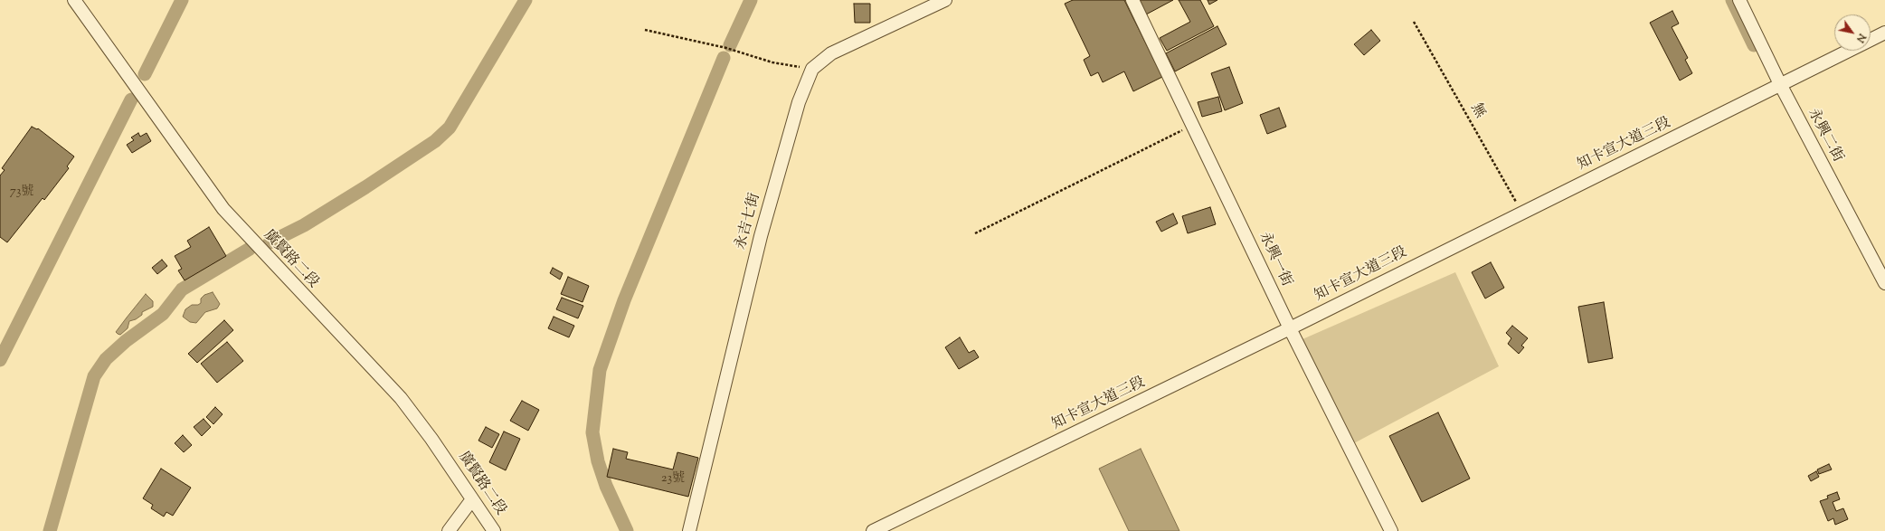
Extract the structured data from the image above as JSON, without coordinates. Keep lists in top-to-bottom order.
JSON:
{
  "streets": {
    "street": [
      "永興二街",
      "知卡宣大道三段",
      "永吉七街",
      "廣賢路二段",
      "永興一街"
    ],
    "path": ["無"]
  },
  "crossings": [
    ["無", "知卡宣大道三段"],
    ["永興二街", "知卡宣大道三段"],
    ["知卡宣大道三段", "永興一街"]
  ],
  "house_numbers": ["73號", "23號"],
  "north": "bottom right"
}
